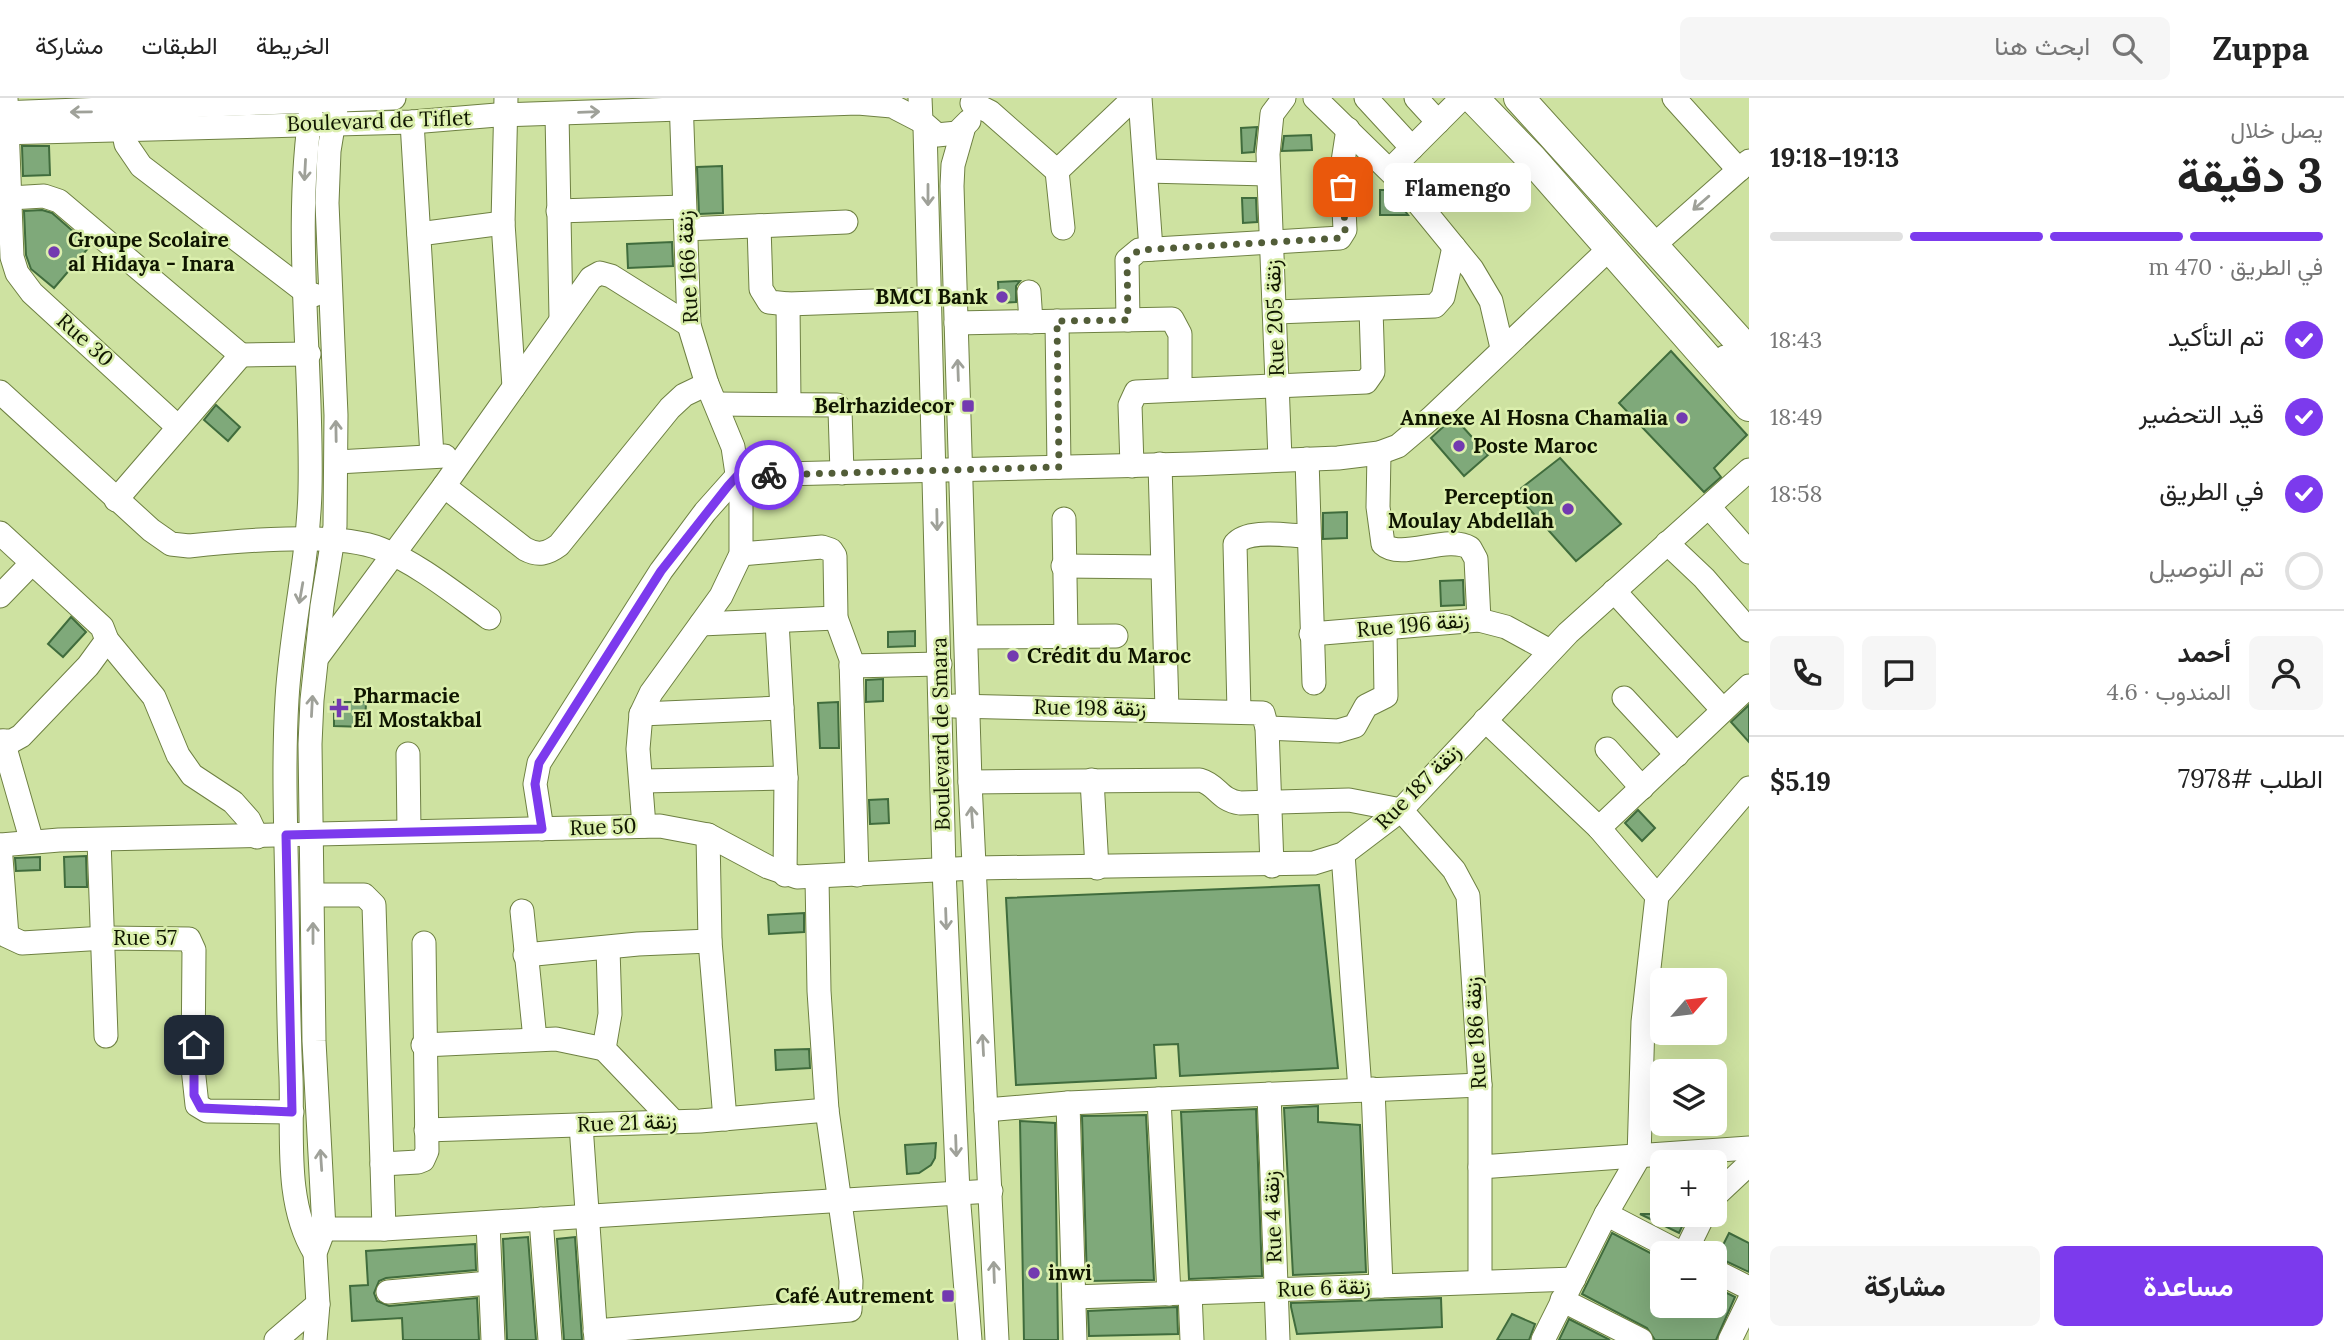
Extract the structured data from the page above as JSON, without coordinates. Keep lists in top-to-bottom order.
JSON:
{
  "streets": {
    "street": [
      "Boulevard de Tiflet",
      "Rue 166 زنقة",
      "Rue 205 زنقة",
      "Rue 30",
      "Rue 196 زنقة",
      "Rue 198 زنقة",
      "Boulevard de Smara",
      "Rue 187 زنقة",
      "Rue 50",
      "Rue 57",
      "Rue 186 زنقة",
      "Rue 21 زنقة",
      "Rue 4 زنقة",
      "Rue 6 زنقة"
    ]
  },
  "crossings": [
    ["Boulevard de Tiflet", "Rue 166 زنقة"],
    ["Boulevard de Tiflet", "Rue 30"],
    ["Boulevard de Tiflet", "Boulevard de Smara"],
    ["Rue 196 زنقة", "Rue 198 زنقة"],
    ["Rue 196 زنقة", "Rue 187 زنقة"],
    ["Rue 198 زنقة", "Boulevard de Smara"],
    ["Boulevard de Smara", "Rue 187 زنقة"],
    ["Boulevard de Smara", "Rue 50"],
    ["Rue 187 زنقة", "Rue 50"],
    ["Rue 187 زنقة", "Rue 186 زنقة"],
    ["Rue 50", "Rue 57"],
    ["Rue 186 زنقة", "Rue 6 زنقة"],
    ["Rue 4 زنقة", "Rue 6 زنقة"]
  ],
  "places": {
    "other": [
      "Flamengo",
      "Groupe Scolaire al Hidaya - Inara",
      "BMCI Bank",
      "Annexe Al Hosna Chamalia",
      "Poste Maroc",
      "Perception Moulay Abdellah",
      "Crédit du Maroc",
      "inwi"
    ],
    "transit": ["Belrhazidecor", "Café Autrement"],
    "health": ["Pharmacie El Mostakbal"]
  },
  "north": "top right",
  "page": {
    "header": "Zuppa",
    "search": "ابحث هنا",
    "nav": ["الخريطة", "الطبقات", "مشاركة"],
    "heading": ["3 دقيقة", "يصل خلال", "19:13–19:18"],
    "panel": [
      "أحمد",
      "المندوب · 4.6",
      "الطلب #7978",
      "$5.19"
    ],
    "bubble": "Flamengo",
    "bar": "في الطريق · 470 m",
    "list": [
      ["تم التأكيد", "18:43"],
      ["قيد التحضير", "18:49"],
      ["في الطريق", "18:58"],
      "تم التوصيل"
    ],
    "map_buttons": ["+", "−"],
    "buttons": ["مساعدة", "مشاركة"]
  }
}
